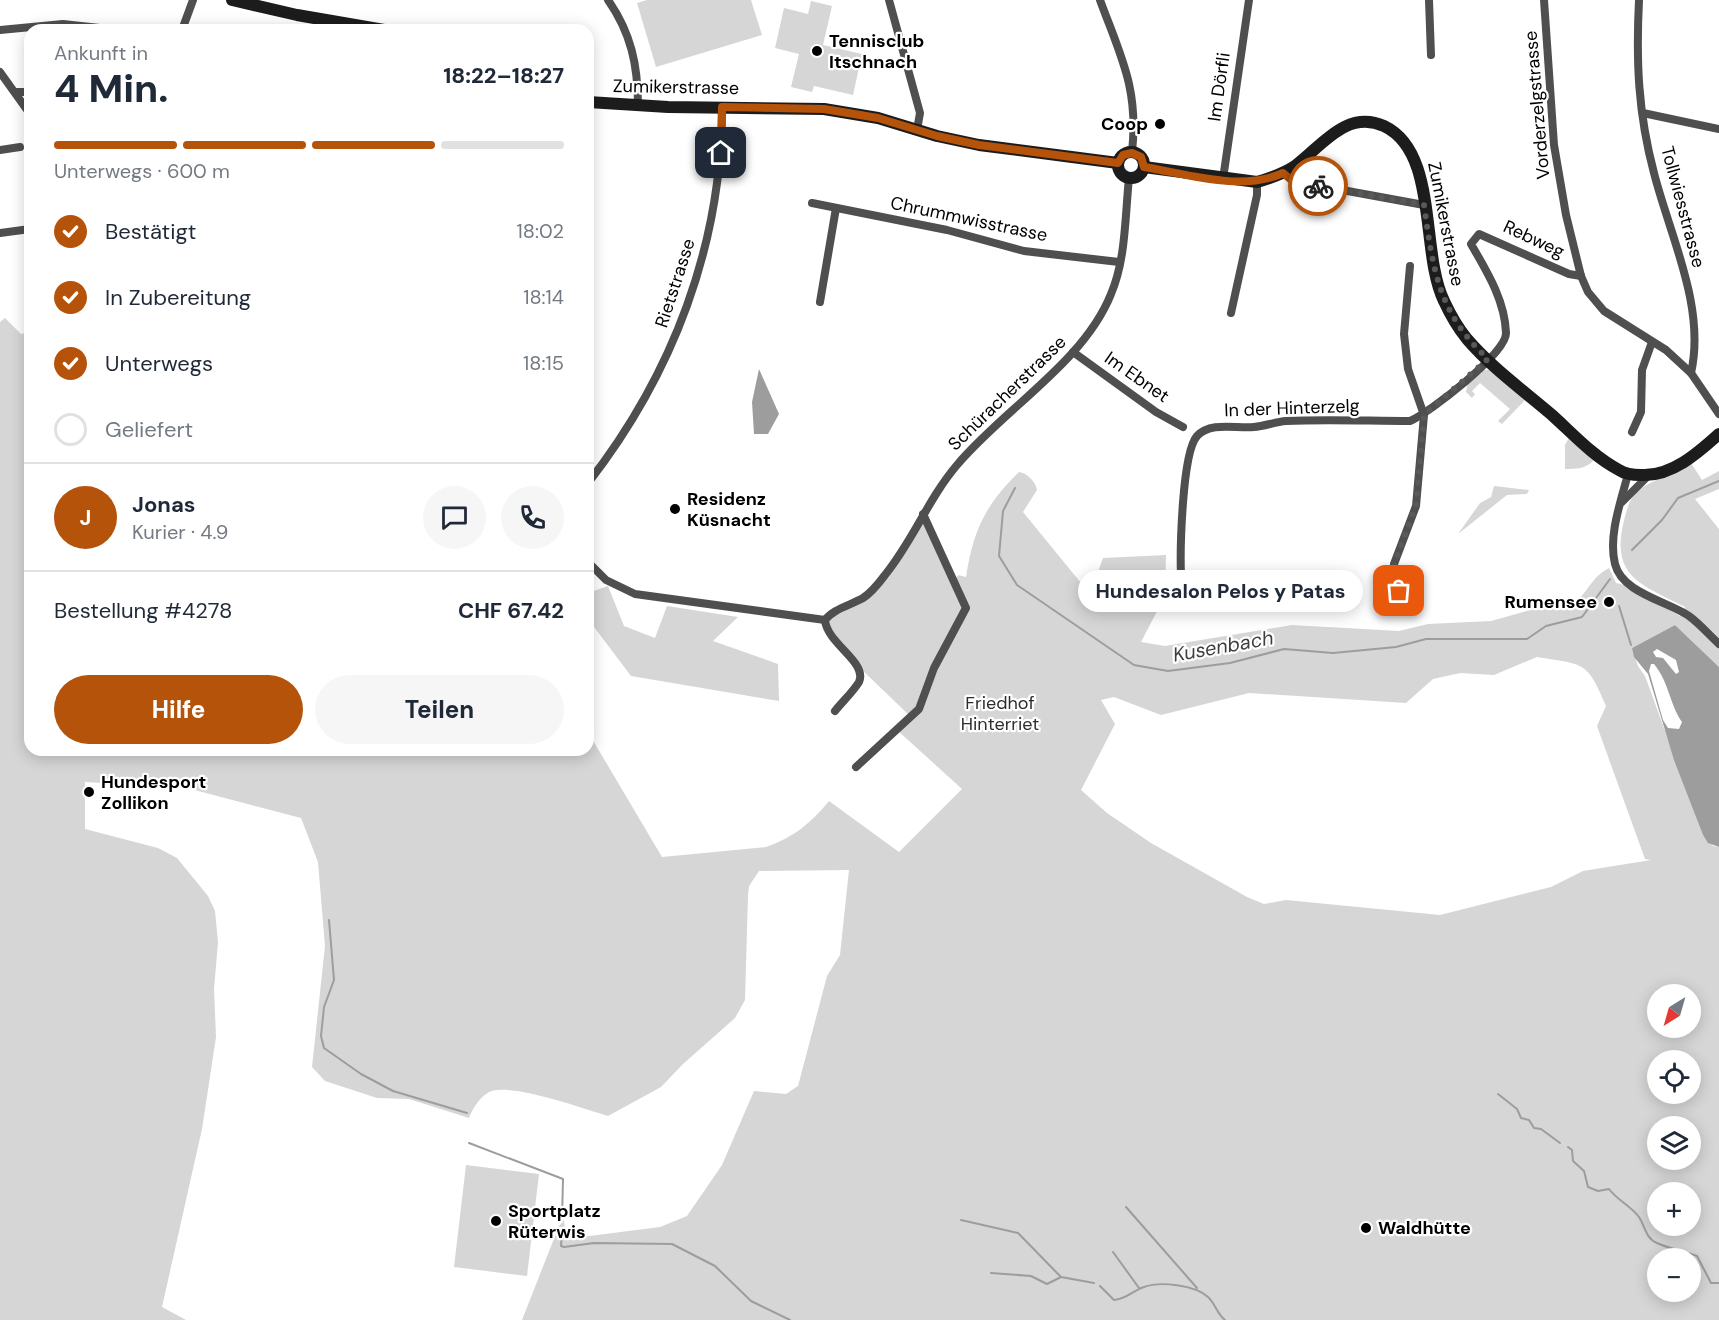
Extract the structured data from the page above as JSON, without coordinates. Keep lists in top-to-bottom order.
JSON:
{
  "streets": {
    "main road": ["Zumikerstrasse"],
    "street": [
      "Im Dörfli",
      "Vorderzelgstrasse",
      "Tollwiesstrasse",
      "Chrummwisstrasse",
      "Rebweg",
      "Rietstrasse",
      "Im Ebnet",
      "Schüracherstrasse",
      "In der Hinterzelg"
    ]
  },
  "crossings": [
    ["Zumikerstrasse", "Im Dörfli"],
    ["Zumikerstrasse", "Rebweg"],
    ["Zumikerstrasse", "Rietstrasse"],
    ["Zumikerstrasse", "Schüracherstrasse"],
    ["Vorderzelgstrasse", "Rebweg"],
    ["Tollwiesstrasse", "Rebweg"],
    ["Chrummwisstrasse", "Schüracherstrasse"],
    ["Rebweg", "In der Hinterzelg"],
    ["Im Ebnet", "Schüracherstrasse"]
  ],
  "water": ["Kusenbach"],
  "parks": ["Friedhof Hinterriet"],
  "places": [
    "Tennisclub Itschnach",
    "Coop",
    "Residenz Küsnacht",
    "Hundesalon Pelos y Patas",
    "Rumensee",
    "Hundesport Zollikon",
    "Sportplatz Rüterwis",
    "Waldhütte"
  ],
  "north": "bottom left",
  "page": {
    "heading": ["4 Min.", "Ankunft in", "18:22–18:27"],
    "panel": [
      "Jonas",
      "Kurier · 4.9",
      "Bestellung #4278",
      "CHF 67.42"
    ],
    "bar": "Unterwegs · 600 m",
    "list": [
      ["Bestätigt", "18:02"],
      ["In Zubereitung", "18:14"],
      ["Unterwegs", "18:15"],
      "Geliefert"
    ],
    "round": "J",
    "bubble": "Hundesalon Pelos y Patas",
    "buttons": ["Hilfe", "Teilen"],
    "map_buttons": ["+", "−"]
  }
}
